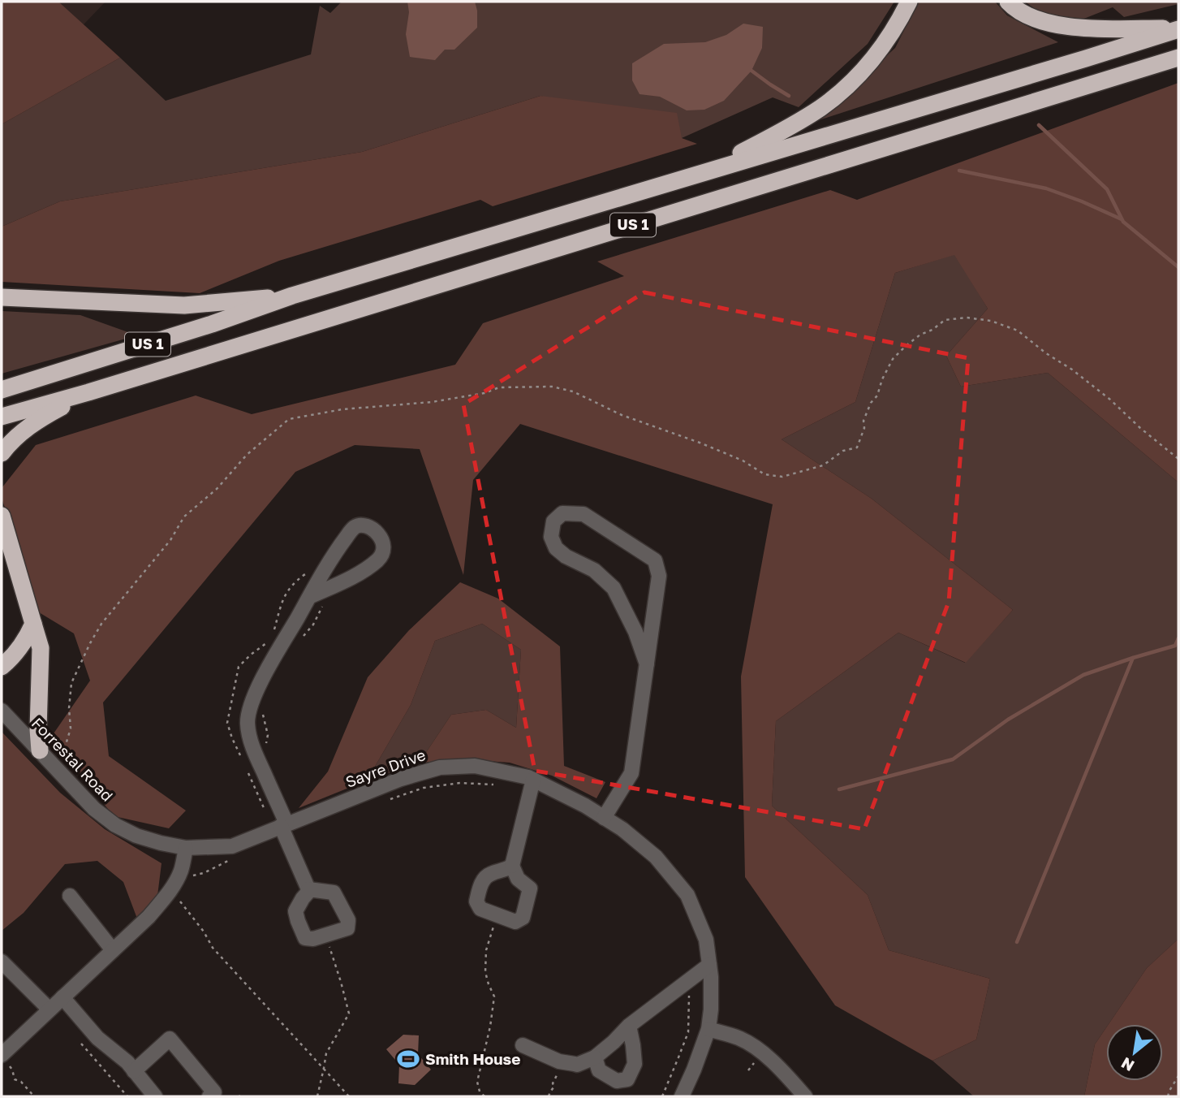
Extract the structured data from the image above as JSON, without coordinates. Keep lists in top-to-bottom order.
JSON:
{
  "streets": {
    "highway": ["US 1"],
    "street": ["Forrestal Road", "Sayre Drive"]
  },
  "crossings": [
    ["Forrestal Road", "Sayre Drive"]
  ],
  "places": {
    "sports": ["Smith House"]
  },
  "north": "bottom left"
}
